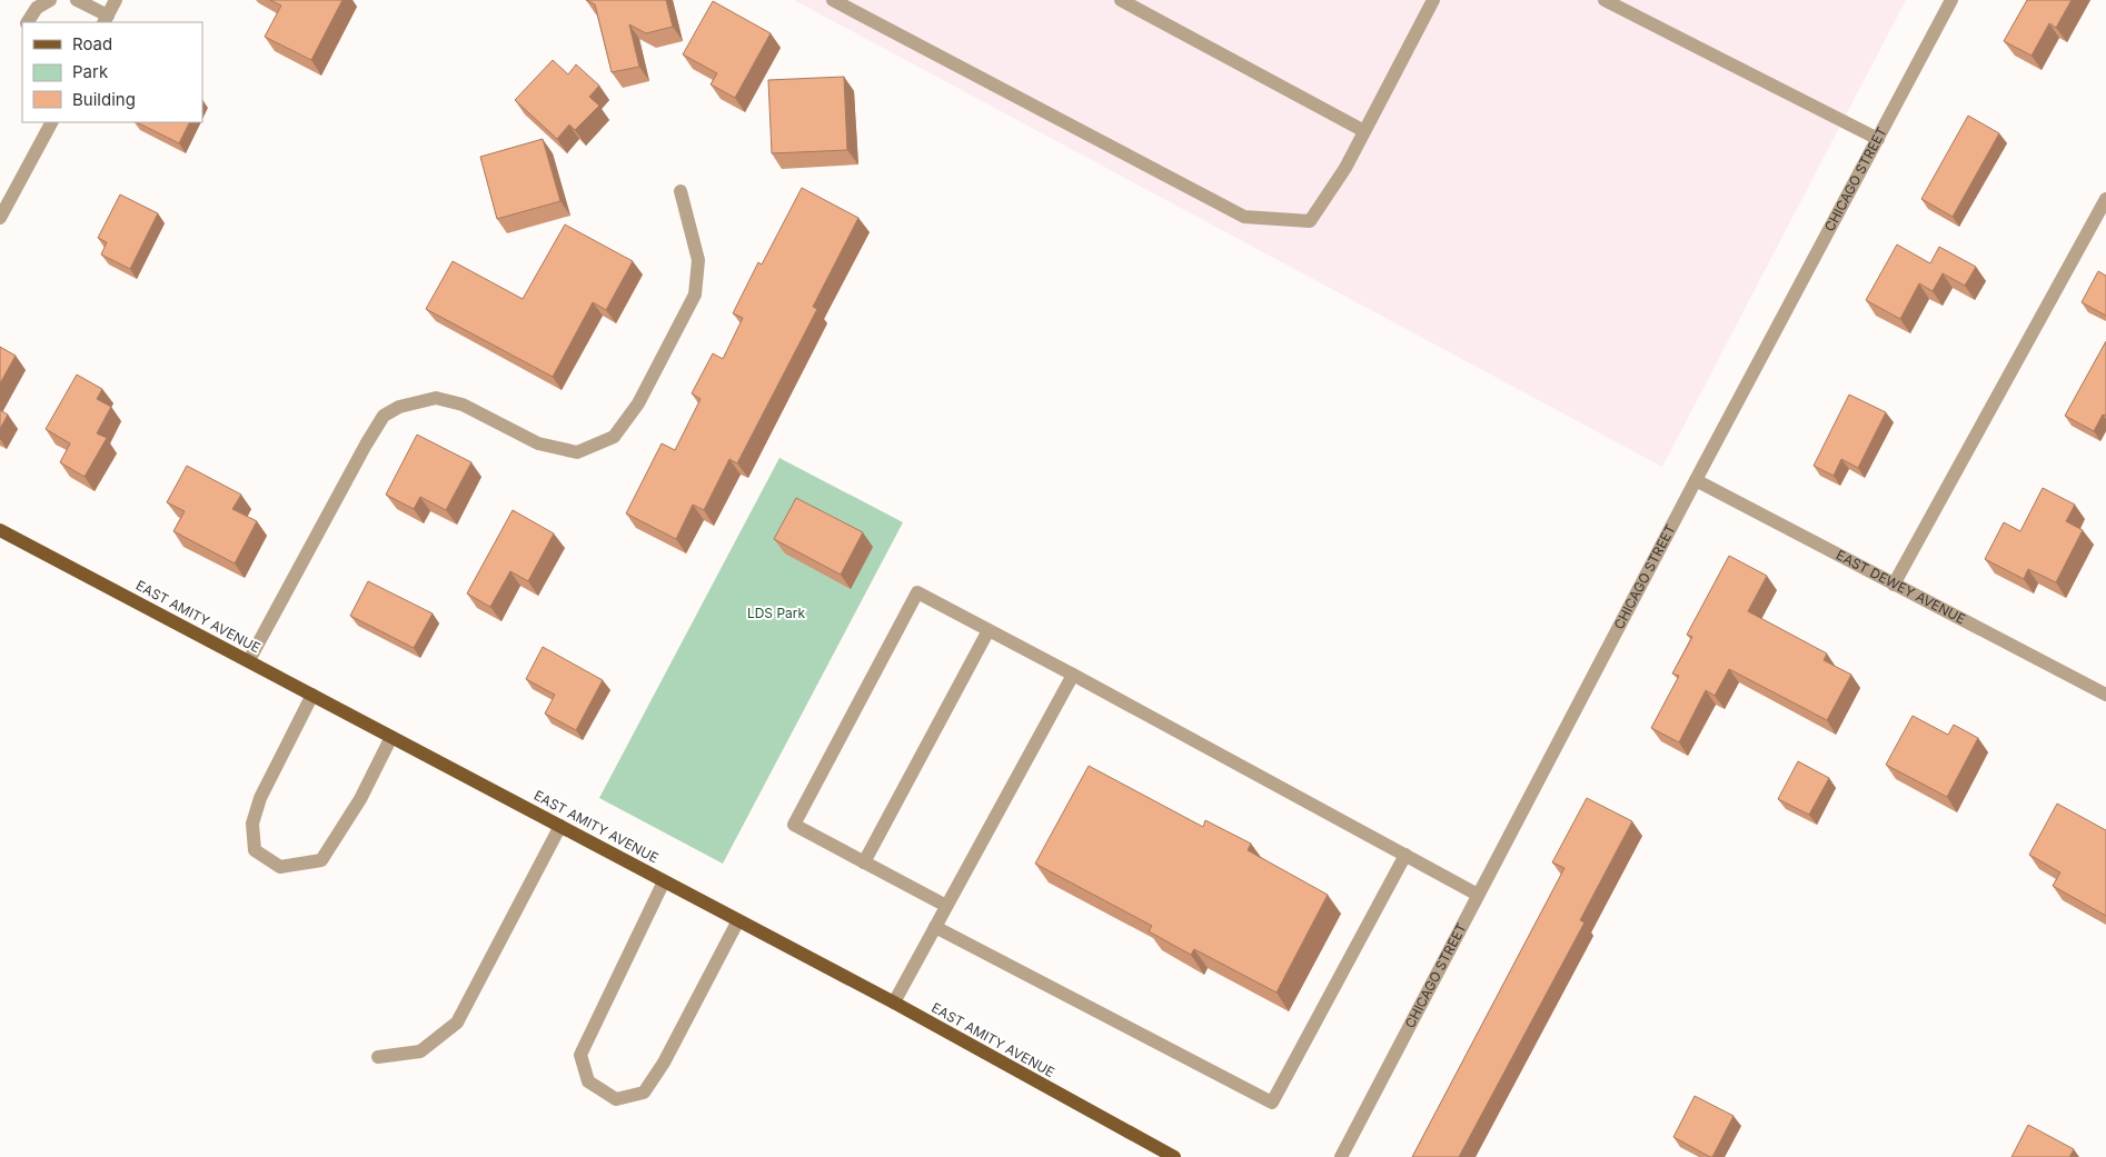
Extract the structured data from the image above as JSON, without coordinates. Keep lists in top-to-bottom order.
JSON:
{
  "streets": {
    "main road": ["EAST AMITY AVENUE"],
    "street": ["CHICAGO STREET", "EAST DEWEY AVENUE"]
  },
  "crossings": [
    ["CHICAGO STREET", "EAST DEWEY AVENUE"]
  ],
  "parks": ["LDS Park"],
  "legend": ["Road", "Park", "Building"]
}
